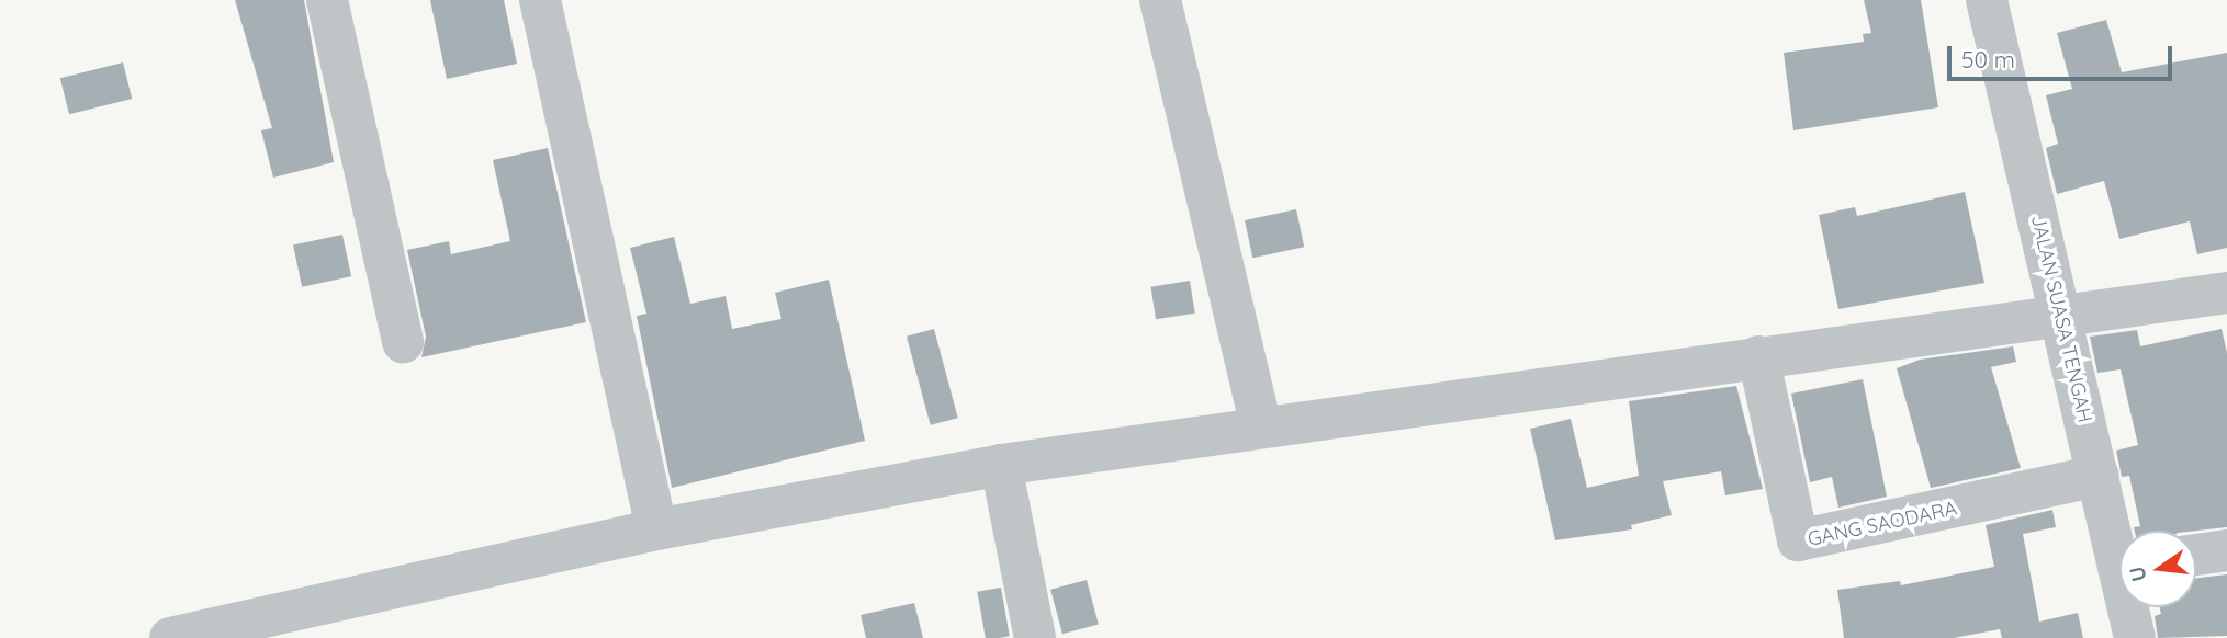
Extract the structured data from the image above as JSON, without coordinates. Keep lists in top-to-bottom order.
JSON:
{
  "streets": {
    "street": ["JALAN SUASA TENGAH", "GANG SAODARA"]
  },
  "crossings": [
    ["JALAN SUASA TENGAH", "GANG SAODARA"]
  ],
  "scale_bar": "50 m",
  "north": "left"
}
